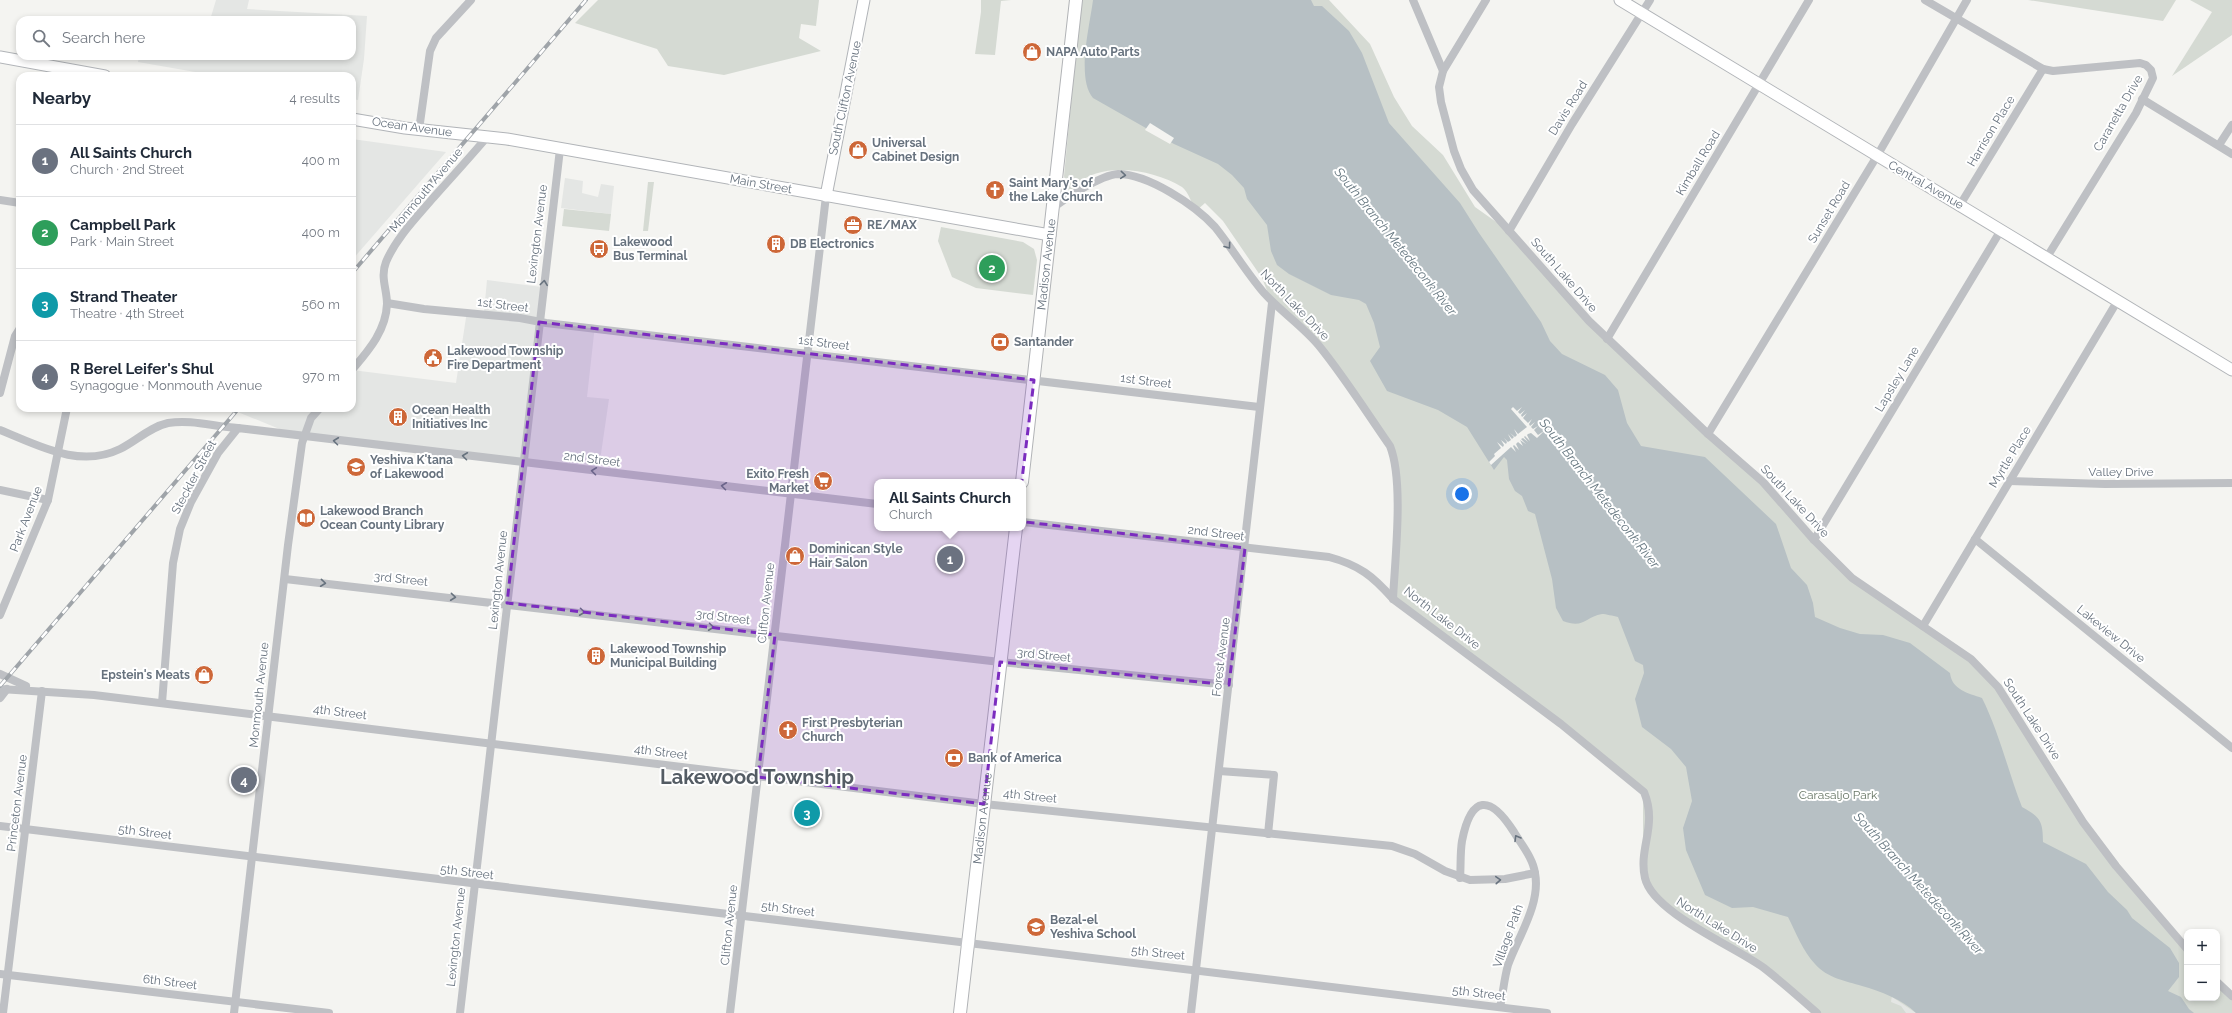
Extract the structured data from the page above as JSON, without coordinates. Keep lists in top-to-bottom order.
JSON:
{
  "streets": {
    "highway": ["Madison Avenue"],
    "main road": [
      "South Clifton Avenue",
      "Ocean Avenue",
      "Main Street",
      "Central Avenue"
    ],
    "street": [
      "Davis Road",
      "Caranetta Drive",
      "Harrison Place",
      "Kimball Road",
      "Monmouth Avenue",
      "Sunset Road",
      "Lexington Avenue",
      "South Lake Drive",
      "1st Street",
      "North Lake Drive",
      "Lapsley Lane",
      "Myrtle Place",
      "2nd Street",
      "Valley Drive",
      "Steckler Street",
      "Park Avenue",
      "3rd Street",
      "Clifton Avenue",
      "Lakeview Drive",
      "Forest Avenue",
      "4th Street",
      "Princeton Avenue",
      "5th Street",
      "Village Path",
      "6th Street"
    ]
  },
  "crossings": [
    ["South Clifton Avenue", "Main Street"],
    ["South Clifton Avenue", "Clifton Avenue"],
    ["Davis Road", "Central Avenue"],
    ["Davis Road", "South Lake Drive"],
    ["Caranetta Drive", "Harrison Place"],
    ["Caranetta Drive", "Central Avenue"],
    ["Caranetta Drive", "Sunset Road"],
    ["Ocean Avenue", "Main Street"],
    ["Harrison Place", "Central Avenue"],
    ["Kimball Road", "Central Avenue"],
    ["Kimball Road", "South Lake Drive"],
    ["Main Street", "Monmouth Avenue"],
    ["Main Street", "Lexington Avenue"],
    ["Main Street", "Madison Avenue"],
    ["Main Street", "Clifton Avenue"],
    ["Central Avenue", "Sunset Road"],
    ["Central Avenue", "Lapsley Lane"],
    ["Central Avenue", "Myrtle Place"],
    ["Monmouth Avenue", "1st Street"],
    ["Monmouth Avenue", "2nd Street"],
    ["Monmouth Avenue", "3rd Street"],
    ["Monmouth Avenue", "4th Street"],
    ["Monmouth Avenue", "5th Street"],
    ["Monmouth Avenue", "6th Street"],
    ["Sunset Road", "South Lake Drive"],
    ["Lexington Avenue", "1st Street"],
    ["Lexington Avenue", "2nd Street"],
    ["Lexington Avenue", "3rd Street"],
    ["Lexington Avenue", "4th Street"],
    ["Lexington Avenue", "5th Street"],
    ["Madison Avenue", "1st Street"],
    ["Madison Avenue", "North Lake Drive"],
    ["Madison Avenue", "3rd Street"],
    ["Madison Avenue", "4th Street"],
    ["Madison Avenue", "5th Street"],
    ["South Lake Drive", "Lapsley Lane"],
    ["South Lake Drive", "Myrtle Place"],
    ["1st Street", "Clifton Avenue"],
    ["1st Street", "Forest Avenue"],
    ["North Lake Drive", "2nd Street"],
    ["North Lake Drive", "Forest Avenue"],
    ["Myrtle Place", "Valley Drive"],
    ["Myrtle Place", "Lakeview Drive"],
    ["2nd Street", "Clifton Avenue"],
    ["2nd Street", "Forest Avenue"],
    ["Steckler Street", "4th Street"],
    ["3rd Street", "Clifton Avenue"],
    ["3rd Street", "Forest Avenue"],
    ["Clifton Avenue", "4th Street"],
    ["Clifton Avenue", "5th Street"],
    ["Forest Avenue", "4th Street"],
    ["Forest Avenue", "5th Street"],
    ["4th Street", "Princeton Avenue"],
    ["4th Street", "Village Path"],
    ["Princeton Avenue", "5th Street"],
    ["Princeton Avenue", "6th Street"],
    ["5th Street", "Village Path"]
  ],
  "one_way": ["2nd Street", "3rd Street"],
  "districts": ["Lakewood Township"],
  "water": ["South Branch Metedeconk River"],
  "parks": ["Carasaljo Park"],
  "places": {
    "shop": [
      "NAPA Auto Parts",
      "Universal Cabinet Design",
      "Dominican Style Hair Salon",
      "Epstein's Meats"
    ],
    "church": ["Saint Mary's of the Lake Church", "First Presbyterian Church"],
    "office": ["RE/MAX"],
    "building": ["DB Electronics", "Ocean Health Initiatives Inc", "Lakewood Township Municipal Building"],
    "bus stop": ["Lakewood Bus Terminal"],
    "bank": ["Santander", "Bank of America"],
    "public building": ["Lakewood Township Fire Department"],
    "school or university": ["Yeshiva K'tana of Lakewood", "Bezal-el Yeshiva School"],
    "supermarket": ["Exito Fresh Market"],
    "library": ["Lakewood Branch Ocean County Library"]
  },
  "page": {
    "search": "Search here",
    "heading": ["Nearby", "4 results"],
    "list": [
      {
        "mark": "1",
        "name": "All Saints Church",
        "note": "Church · 2nd Street",
        "value": "400 m"
      },
      {
        "mark": "2",
        "name": "Campbell Park",
        "note": "Park · Main Street",
        "value": "400 m"
      },
      {
        "mark": "3",
        "name": "Strand Theater",
        "note": "Theatre · 4th Street",
        "value": "560 m"
      },
      {
        "mark": "4",
        "name": "R Berel Leifer's Shul",
        "note": "Synagogue · Monmouth Avenue",
        "value": "970 m"
      }
    ],
    "pins": [
      "2",
      "1",
      "4",
      "3"
    ],
    "popup": ["All Saints Church", "Church"],
    "map_buttons": ["+", "−"]
  }
}
